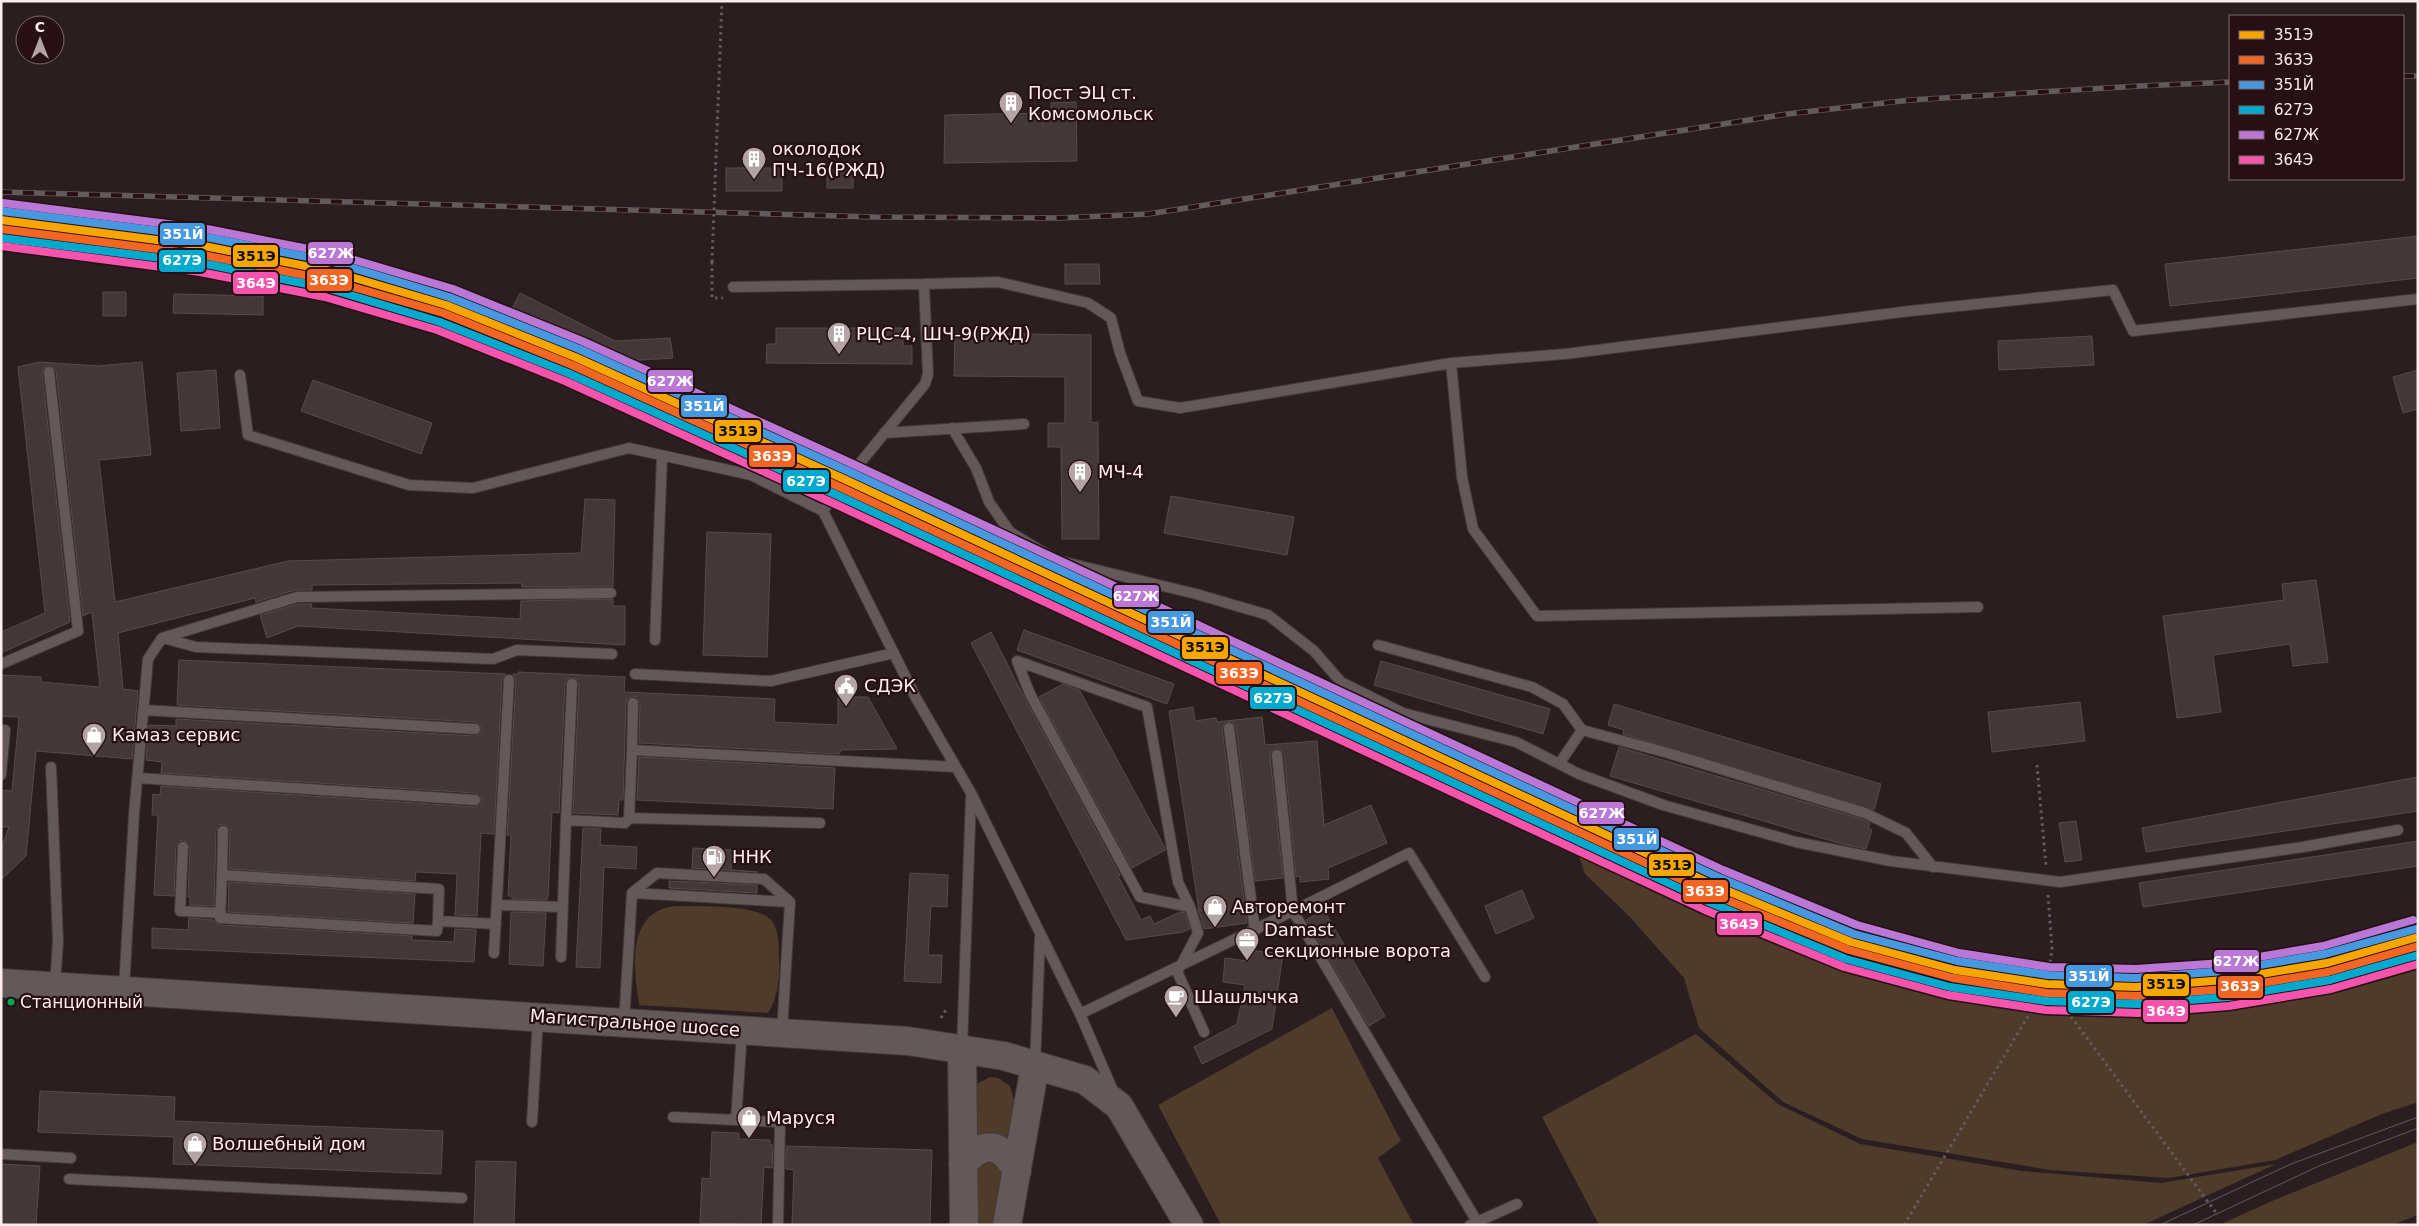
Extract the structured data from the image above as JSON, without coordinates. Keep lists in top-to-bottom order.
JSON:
{
  "streets": {
    "main road": ["Магистральное шоссе"]
  },
  "places": {
    "building": [
      "Пост ЭЦ ст. Комсомольск",
      "околодок ПЧ-16(РЖД)",
      "РЦС-4, ШЧ-9(РЖД)",
      "МЧ-4"
    ],
    "public building": ["СДЭК"],
    "shop": [
      "Камаз сервис",
      "Авторемонт",
      "Маруся",
      "Волшебный дом"
    ],
    "fuel station": ["ННК"],
    "office": ["Damast секционные ворота"],
    "other": ["Станционный"],
    "cafe": ["Шашлычка"]
  },
  "lines": [
    "transit line 627Ж",
    "transit line 351Й",
    "transit line 351Э",
    "transit line 363Э",
    "transit line 627Э",
    "transit line 364Э"
  ],
  "legend": [
    "351Э",
    "363Э",
    "351Й",
    "627Э",
    "627Ж",
    "364Э"
  ],
  "north": "top"
}
